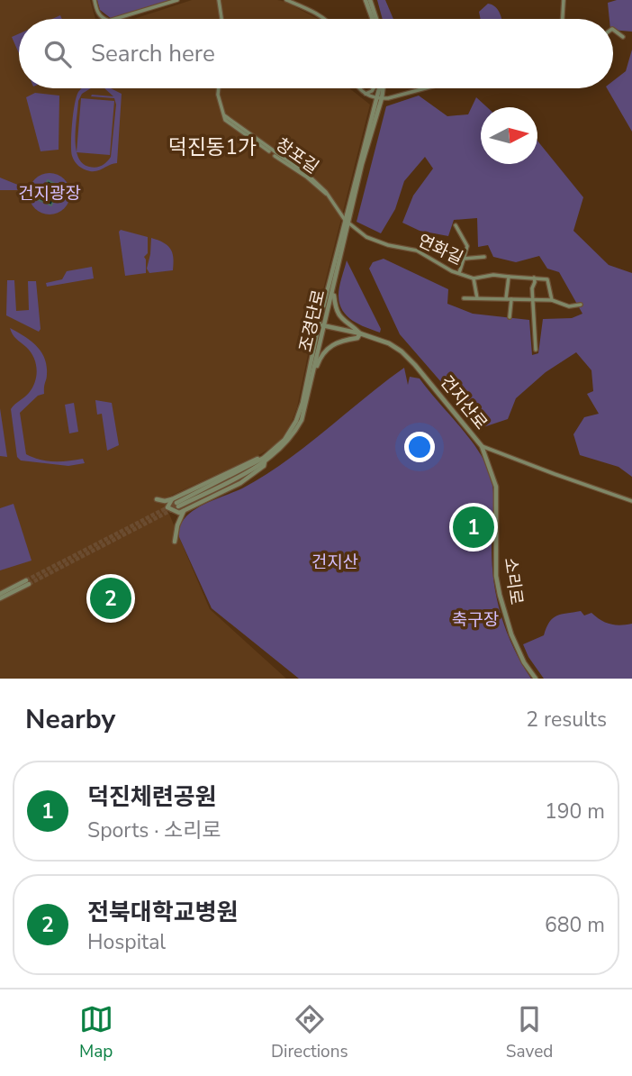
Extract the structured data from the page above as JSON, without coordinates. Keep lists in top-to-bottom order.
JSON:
{
  "streets": {
    "street": [
      "창포길",
      "연화길",
      "조경단로",
      "건지산로",
      "소리로"
    ]
  },
  "crossings": [
    ["창포길", "연화길"],
    ["창포길", "조경단로"],
    ["연화길", "조경단로"],
    ["조경단로", "건지산로"],
    ["건지산로", "소리로"]
  ],
  "districts": ["덕진동1가"],
  "parks": ["건지광장", "건지산", "축구장"],
  "north": "right",
  "page": {
    "search": "Search here",
    "pins": ["1", "2"],
    "heading": ["Nearby", "2 results"],
    "list": [
      {
        "mark": "1",
        "name": "덕진체련공원",
        "note": "Sports · 소리로",
        "value": "190 m"
      },
      {
        "mark": "2",
        "name": "전북대학교병원",
        "note": "Hospital",
        "value": "680 m"
      }
    ],
    "nav": ["Map", "Directions", "Saved"]
  }
}
